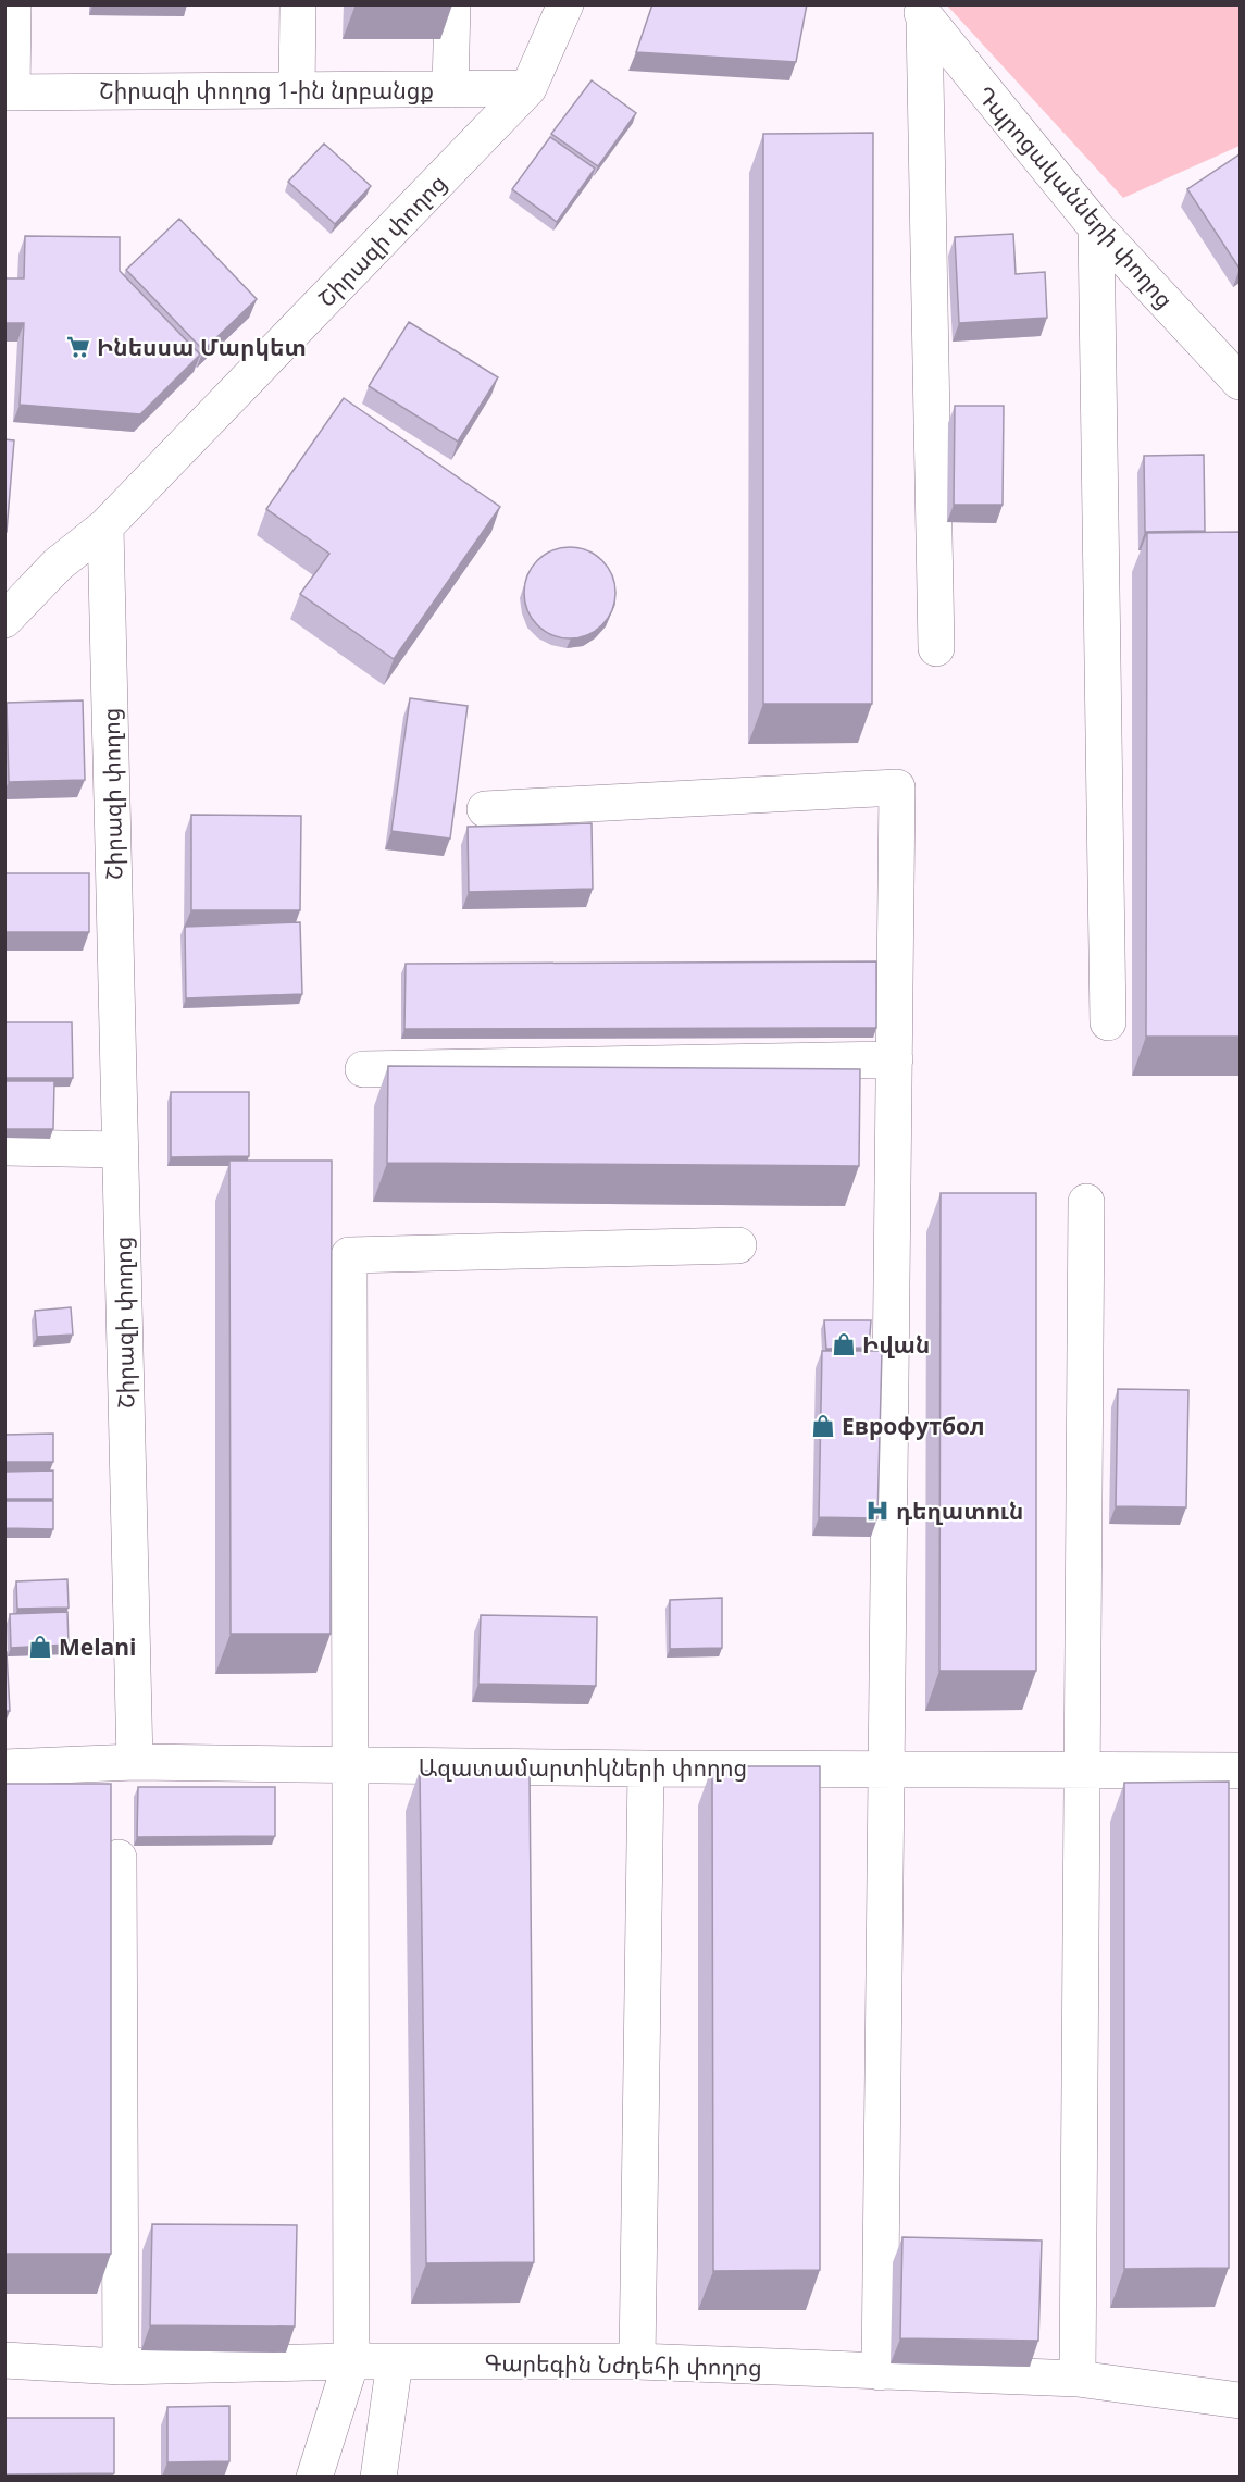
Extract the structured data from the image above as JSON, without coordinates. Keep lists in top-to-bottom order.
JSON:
{
  "streets": {
    "street": [
      "Շիրազի փողոց 1-ին նրբանցք",
      "Դպրոցականների փողոց",
      "Շիրազի փողոց",
      "Ազատամարտիկների փողոց",
      "Գարեգին Նժդեհի փողոց"
    ]
  },
  "crossings": [
    ["Շիրազի փողոց 1-ին նրբանցք", "Շիրազի փողոց"],
    ["Շիրազի փողոց", "Ազատամարտիկների փողոց"]
  ],
  "places": {
    "supermarket": ["Ինեսսա Մարկետ"],
    "shop": ["Իվան", "Еврофутбол", "Melani"],
    "hospital": ["դեղատուն"]
  }
}
